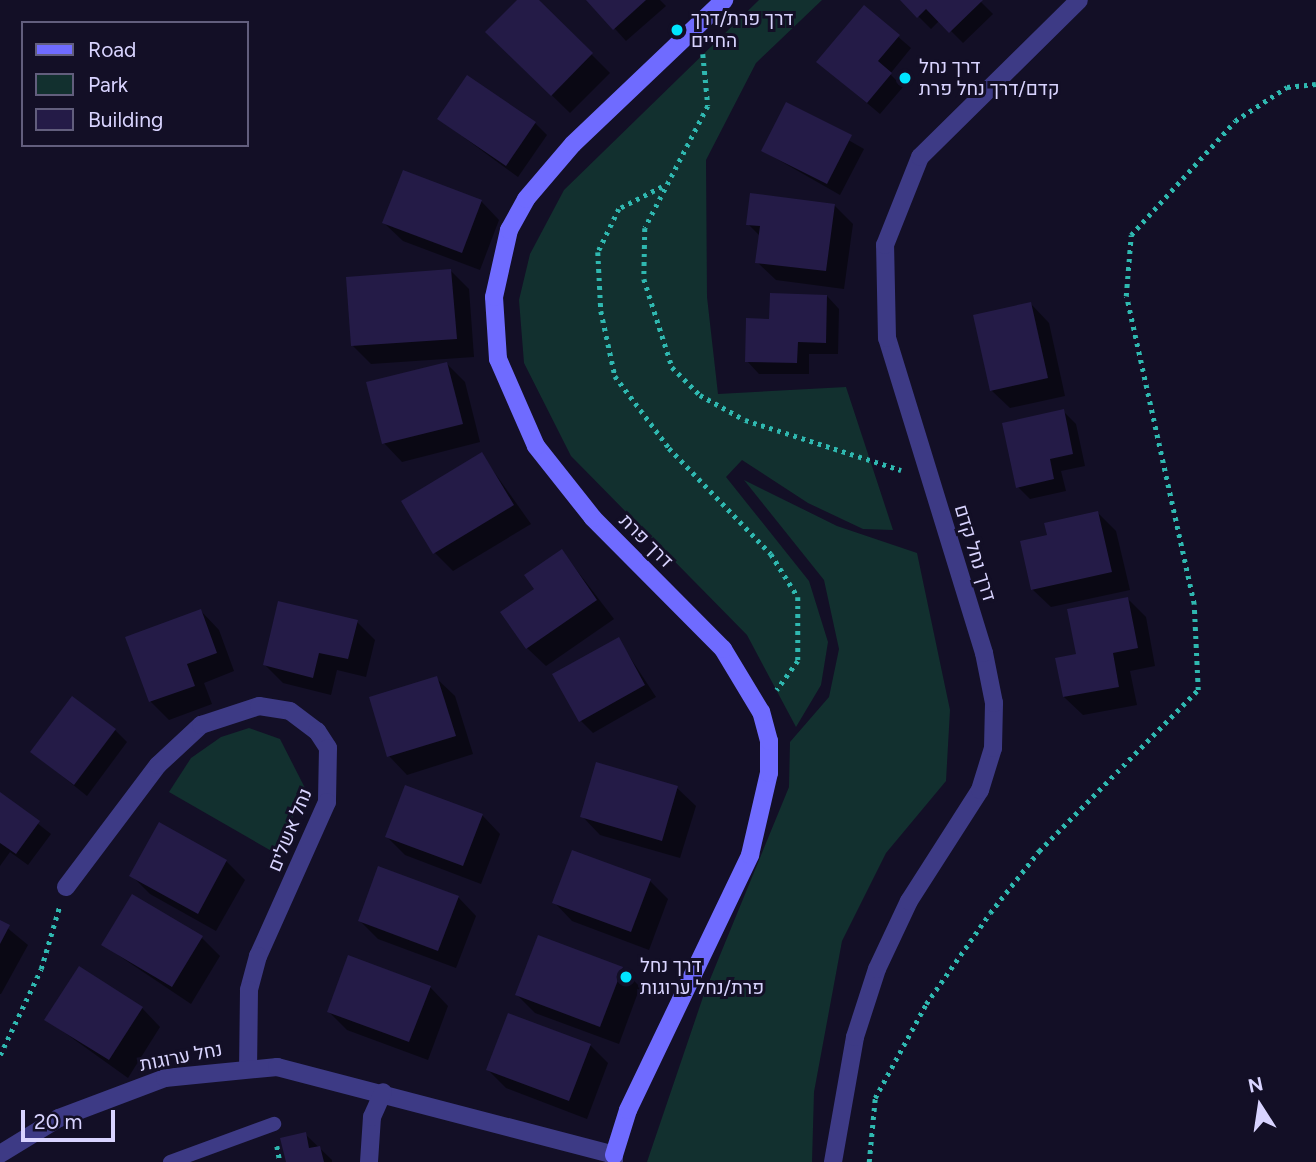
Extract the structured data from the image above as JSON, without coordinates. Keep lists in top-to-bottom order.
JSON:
{
  "streets": {
    "street": [
      "דרך פרת",
      "דרך נחל קדם",
      "נחל אשלים",
      "נחל ערוגות"
    ]
  },
  "crossings": [
    ["דרך פרת", "נחל ערוגות"],
    ["נחל אשלים", "נחל ערוגות"]
  ],
  "places": ["דרך פרת/דרך החיים", "דרך נחל קדם/דרך נחל פרת", "דרך נחל פרת/נחל ערוגות"],
  "legend": ["Road", "Park", "Building"],
  "scale_bar": "20 m",
  "north": "top"
}
